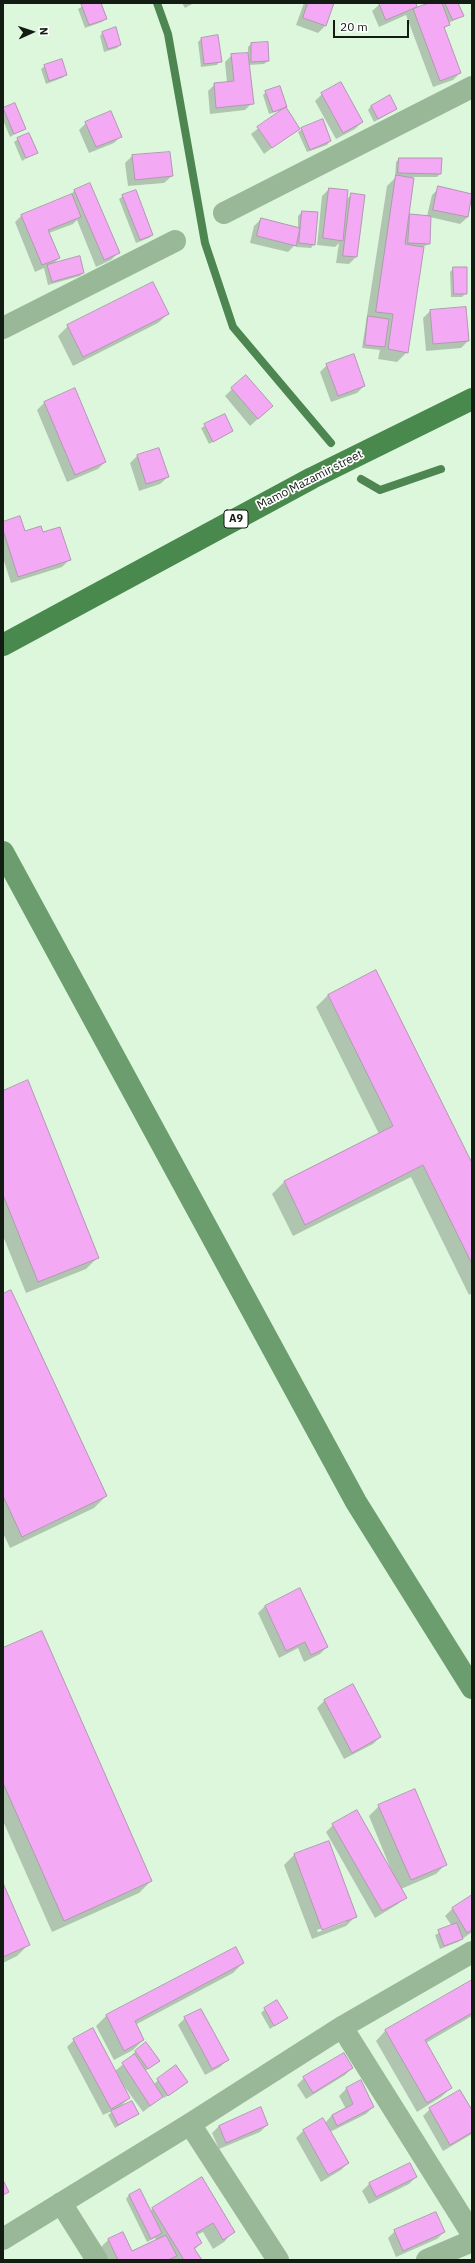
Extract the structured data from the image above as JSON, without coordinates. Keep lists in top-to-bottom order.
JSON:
{
  "streets": {
    "main road": ["Mamo Mazamir street", "A9"]
  },
  "scale_bar": "20 m",
  "north": "right"
}
